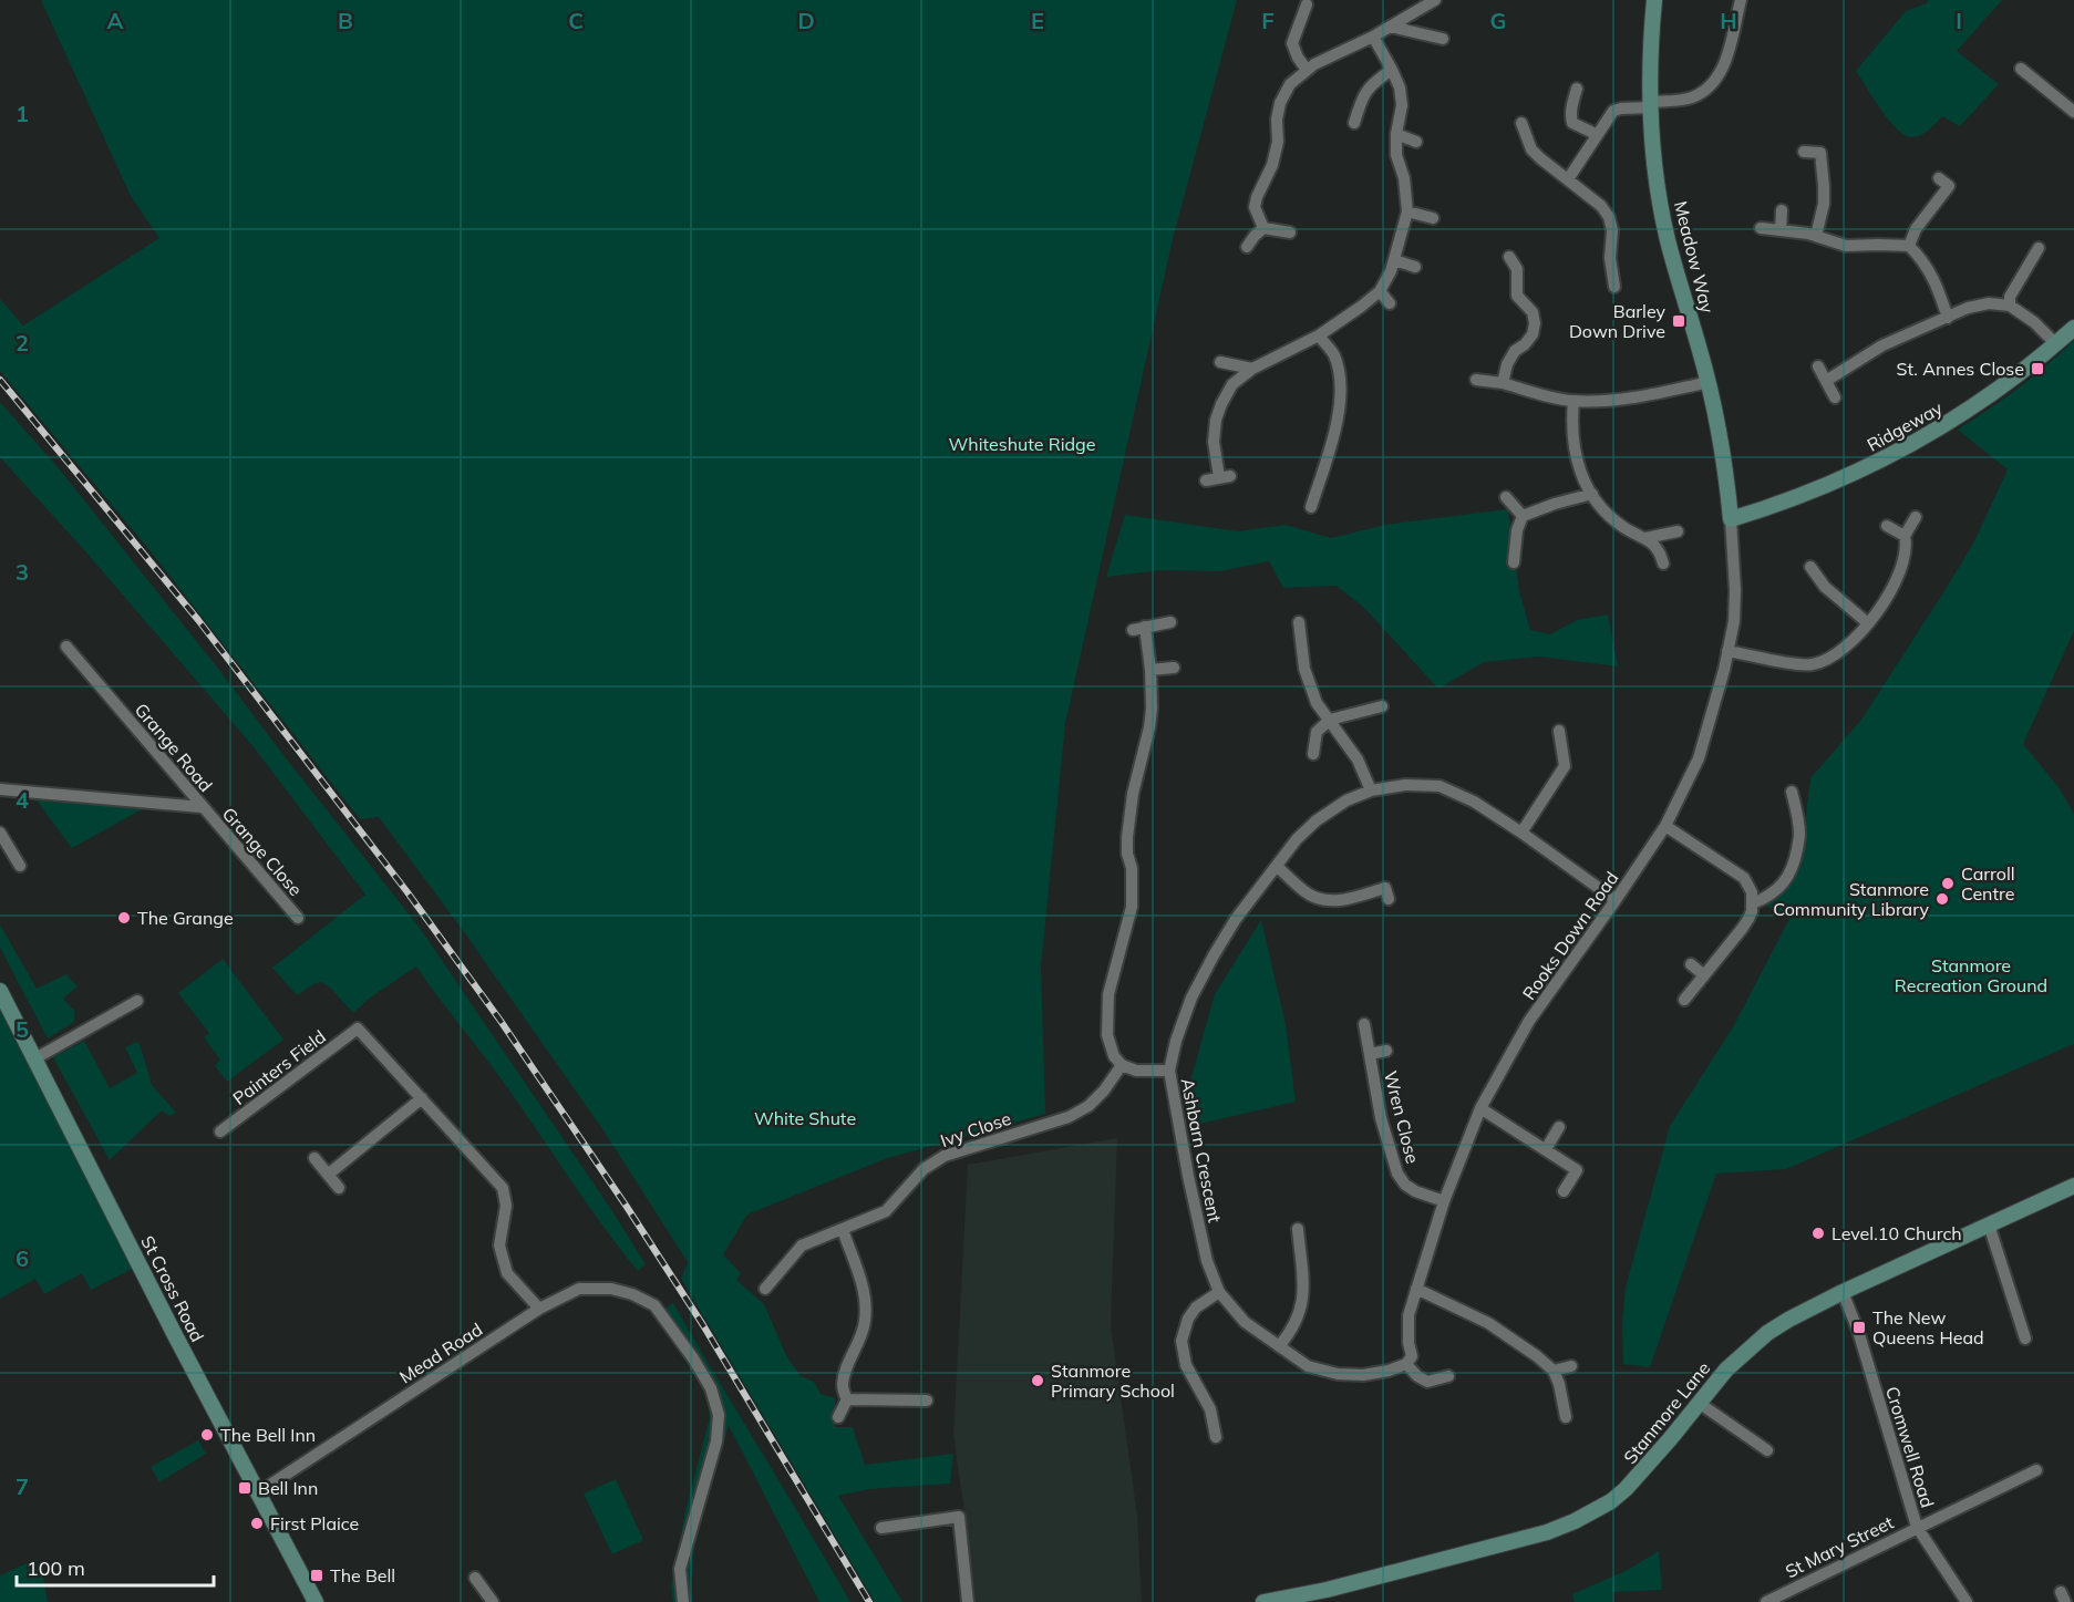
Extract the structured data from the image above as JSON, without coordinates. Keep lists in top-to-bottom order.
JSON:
{
  "streets": {
    "street": [
      "Meadow Way",
      "Ridgeway",
      "Grange Road",
      "Grange Close",
      "Rooks Down Road",
      "Painters Field",
      "Wren Close",
      "Ivy Close",
      "Ashbarn Crescent",
      "St Cross Road",
      "Mead Road",
      "Stanmore Lane",
      "Cromwell Road",
      "St Mary Street"
    ]
  },
  "crossings": [
    ["Meadow Way", "Ridgeway"],
    ["Meadow Way", "Rooks Down Road"],
    ["Ridgeway", "Rooks Down Road"],
    ["Grange Road", "Grange Close"],
    ["Rooks Down Road", "Wren Close"],
    ["Rooks Down Road", "Ashbarn Crescent"],
    ["St Cross Road", "Mead Road"],
    ["Stanmore Lane", "Cromwell Road"],
    ["Cromwell Road", "St Mary Street"]
  ],
  "parks": ["Whiteshute Ridge", "Stanmore Recreation Ground", "White Shute"],
  "places": {
    "transit": [
      "Barley Down Drive",
      "St. Annes Close",
      "The New Queens Head",
      "Bell Inn",
      "The Bell"
    ],
    "other": [
      "Carroll Centre",
      "Stanmore Community Library",
      "The Grange",
      "Level.10 Church",
      "Stanmore Primary School",
      "The Bell Inn",
      "First Plaice"
    ]
  },
  "scale_bar": "100 m",
  "grid": {
    "columns": [
      "A",
      "B",
      "C",
      "D",
      "E",
      "F",
      "G",
      "H",
      "I"
    ],
    "rows": [
      "1",
      "2",
      "3",
      "4",
      "5",
      "6",
      "7"
    ]
  }
}
